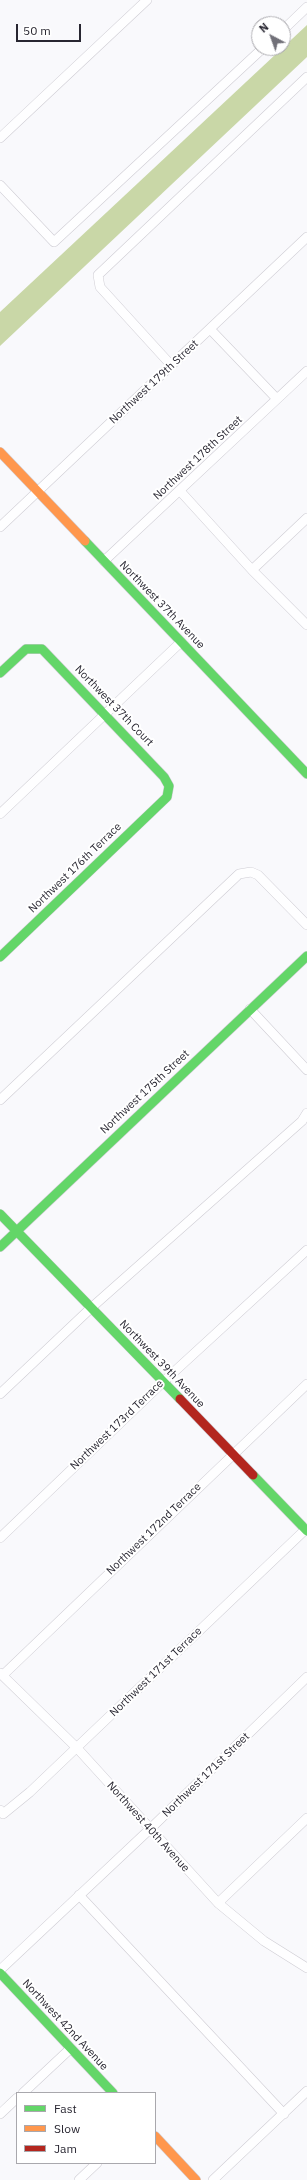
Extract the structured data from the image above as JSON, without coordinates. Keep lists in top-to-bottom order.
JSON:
{
  "streets": {
    "street": [
      "Northwest 179th Street",
      "Northwest 178th Street",
      "Northwest 37th Avenue",
      "Northwest 37th Court",
      "Northwest 176th Terrace",
      "Northwest 175th Street",
      "Northwest 39th Avenue",
      "Northwest 173rd Terrace",
      "Northwest 172nd Terrace",
      "Northwest 171st Terrace",
      "Northwest 171st Street",
      "Northwest 40th Avenue",
      "Northwest 42nd Avenue"
    ]
  },
  "crossings": [
    ["Northwest 179th Street", "Northwest 37th Avenue"],
    ["Northwest 178th Street", "Northwest 37th Avenue"],
    ["Northwest 37th Court", "Northwest 176th Terrace"],
    ["Northwest 175th Street", "Northwest 39th Avenue"],
    ["Northwest 39th Avenue", "Northwest 173rd Terrace"],
    ["Northwest 39th Avenue", "Northwest 172nd Terrace"],
    ["Northwest 39th Avenue", "Northwest 171st Terrace"],
    ["Northwest 172nd Terrace", "Northwest 40th Avenue"],
    ["Northwest 171st Terrace", "Northwest 40th Avenue"],
    ["Northwest 171st Street", "Northwest 40th Avenue"],
    ["Northwest 171st Street", "Northwest 42nd Avenue"]
  ],
  "legend": ["Fast", "Slow", "Jam"],
  "scale_bar": "50 m",
  "north": "top left"
}
